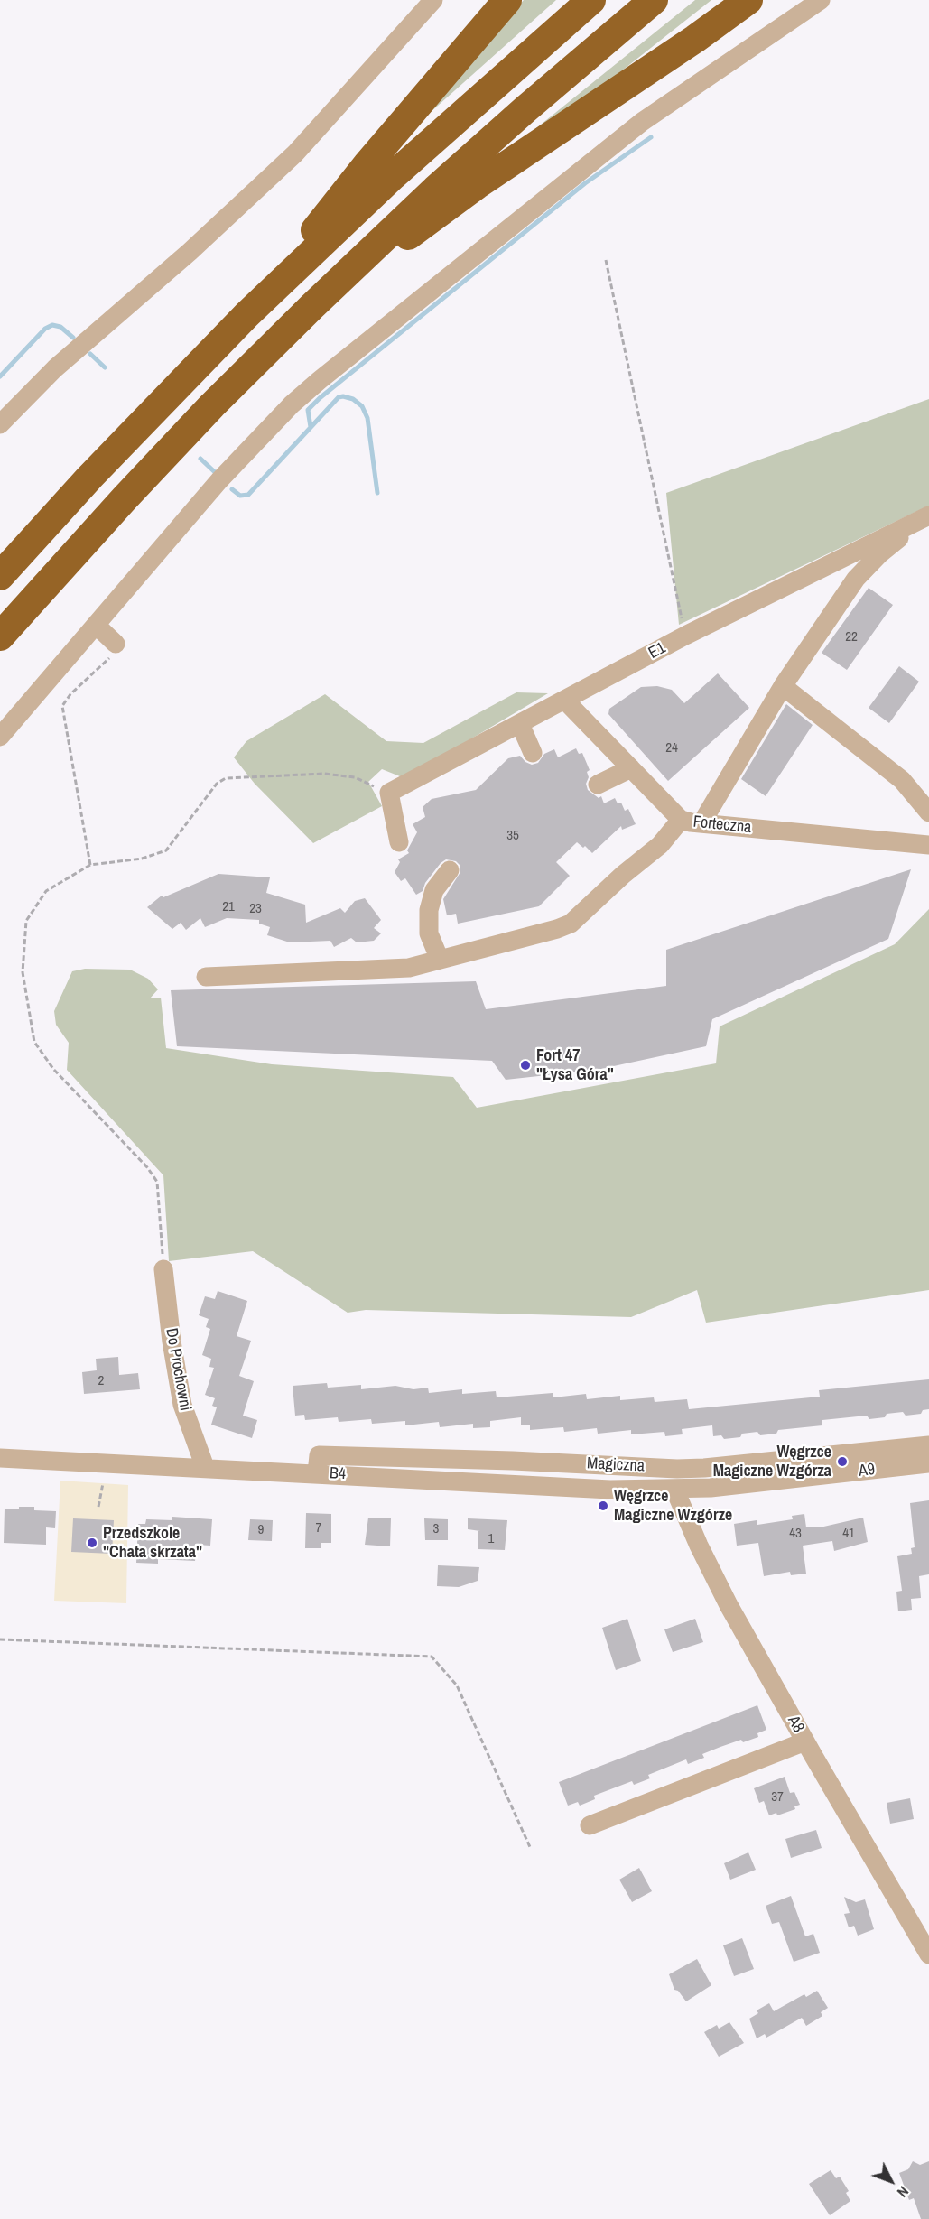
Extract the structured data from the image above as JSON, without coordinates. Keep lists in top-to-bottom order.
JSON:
{
  "streets": {
    "street": [
      "E1",
      "Forteczna",
      "Do Prochowni",
      "Magiczna",
      "A9",
      "B4",
      "A8"
    ]
  },
  "crossings": [
    ["E1", "Forteczna"],
    ["Do Prochowni", "B4"],
    ["Magiczna", "B4"],
    ["A9", "B4"],
    ["A9", "A8"],
    ["B4", "A8"]
  ],
  "places": [
    "Fort 47 \"Łysa Góra\"",
    "Węgrzce Magiczne Wzgórza",
    "Węgrzce Magiczne Wzgórze",
    "Przedszkole \"Chata skrzata\""
  ],
  "house_numbers": [
    "22",
    "24",
    "35",
    "21",
    "23",
    "2",
    "7",
    "3",
    "9",
    "43",
    "41",
    "1",
    "37"
  ],
  "north": "bottom right"
}
